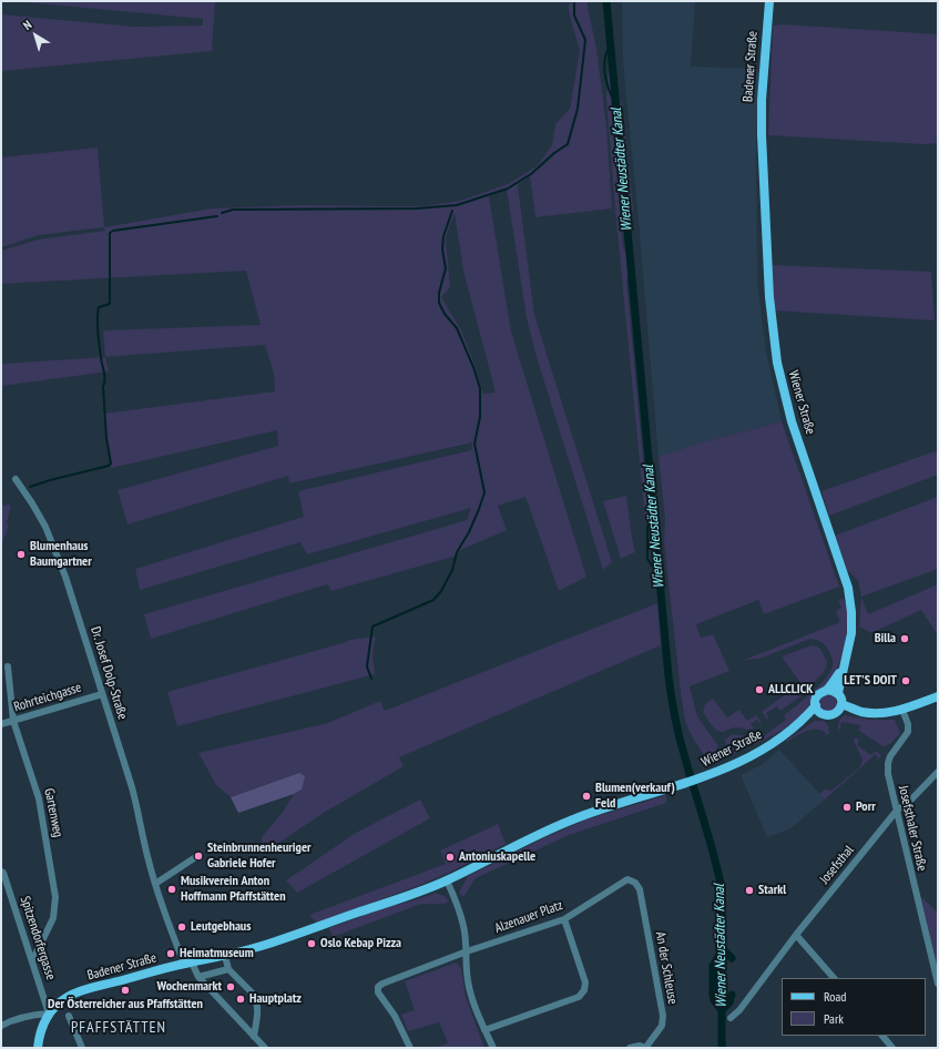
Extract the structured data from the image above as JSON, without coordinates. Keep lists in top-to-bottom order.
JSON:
{
  "streets": {
    "main road": ["Badener Straße", "Wiener Straße"],
    "street": [
      "Dr. Josef Dolp-Straße",
      "Rohrteichgasse",
      "Gartenweg",
      "Josefsthaler Straße",
      "Josefsthal",
      "Alzenauer Platz",
      "Spitzendorfergasse",
      "An der Schleuse"
    ]
  },
  "crossings": [
    ["Badener Straße", "Wiener Straße"],
    ["Badener Straße", "Dr. Josef Dolp-Straße"],
    ["Badener Straße", "Spitzendorfergasse"],
    ["Dr. Josef Dolp-Straße", "Rohrteichgasse"],
    ["Rohrteichgasse", "Gartenweg"],
    ["Gartenweg", "Spitzendorfergasse"],
    ["Josefsthaler Straße", "Josefsthal"],
    ["Alzenauer Platz", "An der Schleuse"]
  ],
  "districts": ["PFAFFSTÄTTEN"],
  "water": ["Wiener Neustädter Kanal"],
  "places": [
    "Blumenhaus Baumgartner",
    "Billa",
    "LET'S DOIT",
    "ALLCLICK",
    "Blumen(verkauf) Feld",
    "Porr",
    "Steinbrunnenheuriger Gabriele Hofer",
    "Antoniuskapelle",
    "Musikverein Anton Hoffmann Pfaffstätten",
    "Starkl",
    "Leutgebhaus",
    "Oslo Kebap Pizza",
    "Heimatmuseum",
    "Wochenmarkt",
    "Der Österreicher aus Pfaffstätten",
    "Hauptplatz"
  ],
  "legend": ["Road", "Park"],
  "north": "top left"
}
